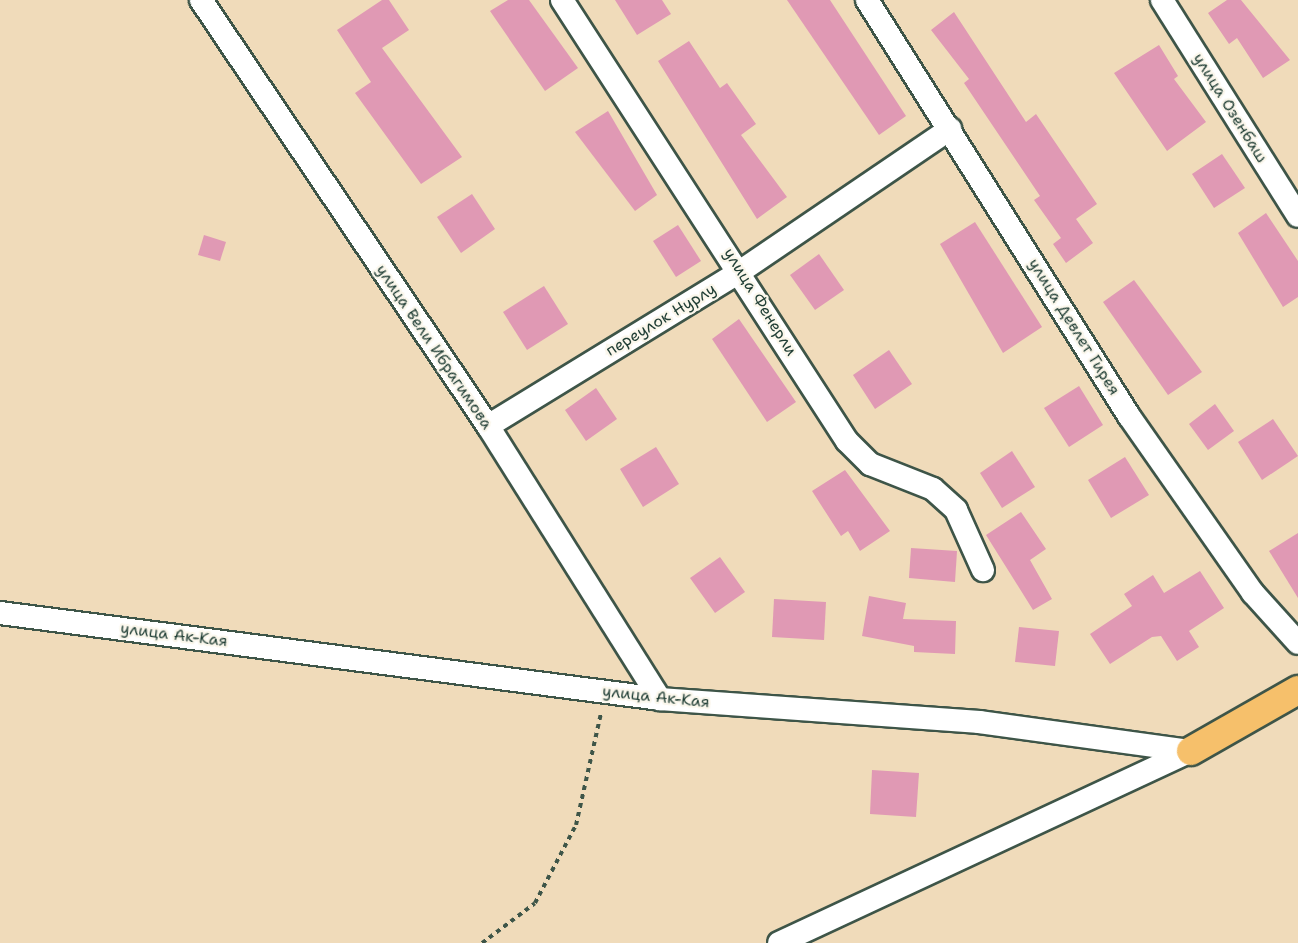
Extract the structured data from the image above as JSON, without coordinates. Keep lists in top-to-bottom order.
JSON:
{
  "streets": {
    "street": [
      "улица Озенбаш",
      "улица Фенерли",
      "переулок Нурлу",
      "улица Девлет Гирея",
      "улица Вели Ибрагимова",
      "улица Ак-Кая"
    ]
  },
  "crossings": [
    ["улица Фенерли", "переулок Нурлу"],
    ["переулок Нурлу", "улица Девлет Гирея"],
    ["переулок Нурлу", "улица Вели Ибрагимова"],
    ["улица Вели Ибрагимова", "улица Ак-Кая"]
  ]
}
